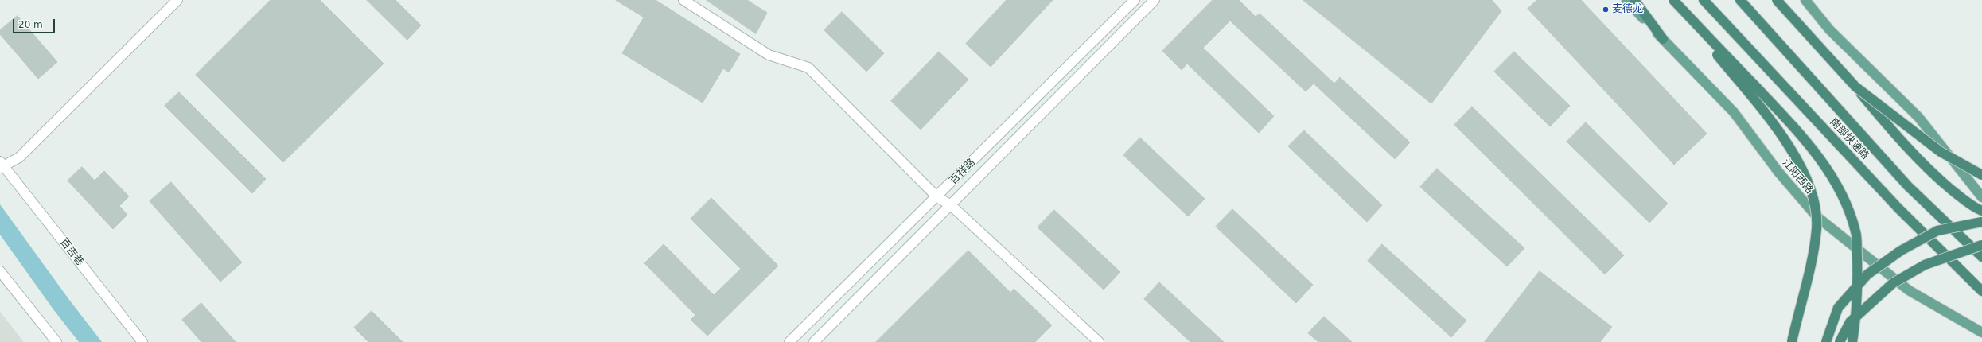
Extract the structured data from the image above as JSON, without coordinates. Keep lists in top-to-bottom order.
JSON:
{
  "streets": {
    "highway": ["南部快速路"],
    "main road": ["江阳西路"],
    "street": ["百祥路", "百吉巷"]
  },
  "places": ["麦德龙"],
  "scale_bar": "20 m"
}
